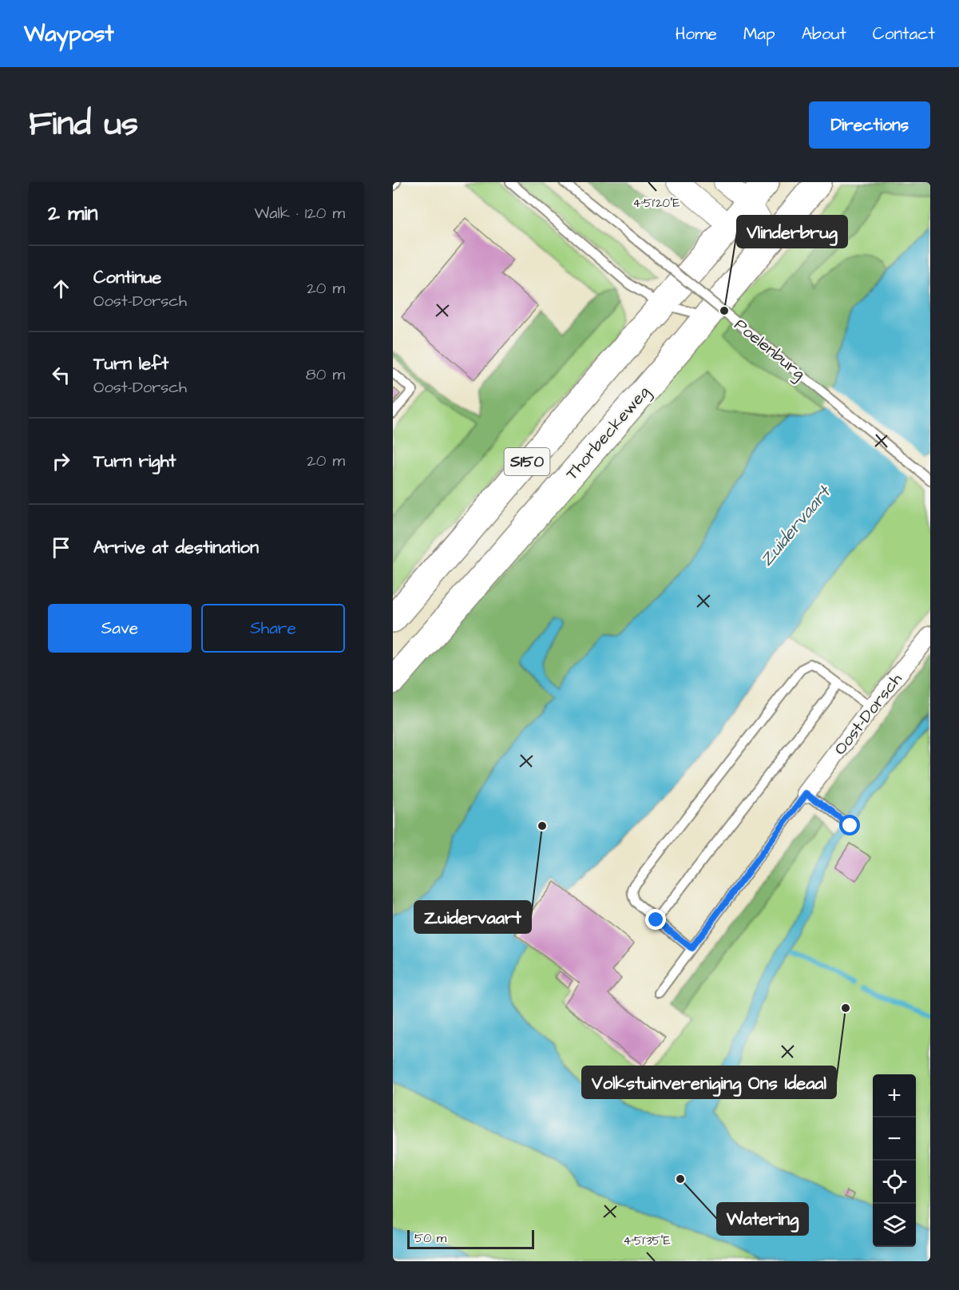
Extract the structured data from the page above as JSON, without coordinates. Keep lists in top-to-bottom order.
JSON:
{
  "streets": {
    "main road": ["Thorbeckeweg", "S150"],
    "street": ["Oost-Dorsch"],
    "lane": ["Poelenburg"]
  },
  "water": ["Zuidervaart"],
  "places": [
    "Vlinderbrug",
    "Zuidervaart",
    "Volkstuinvereniging Ons Ideaal",
    "Watering"
  ],
  "scale_bar": "50 m",
  "page": {
    "header": "Waypost",
    "nav": [
      "Home",
      "Map",
      "About",
      "Contact"
    ],
    "title": "Find us",
    "buttons": [
      "Directions",
      ["Save", "Share"]
    ],
    "heading": ["2 min", "Walk · 120 m"],
    "list": [
      ["Continue", "Oost-Dorsch", "20 m"],
      ["Turn left", "Oost-Dorsch", "80 m"],
      ["Turn right", "20 m"],
      "Arrive at destination"
    ],
    "map_buttons": ["+", "−"],
    "scale": "50 m"
  },
  "coordinates": ["4°51'20\"E", "4°51'35\"E"]
}
